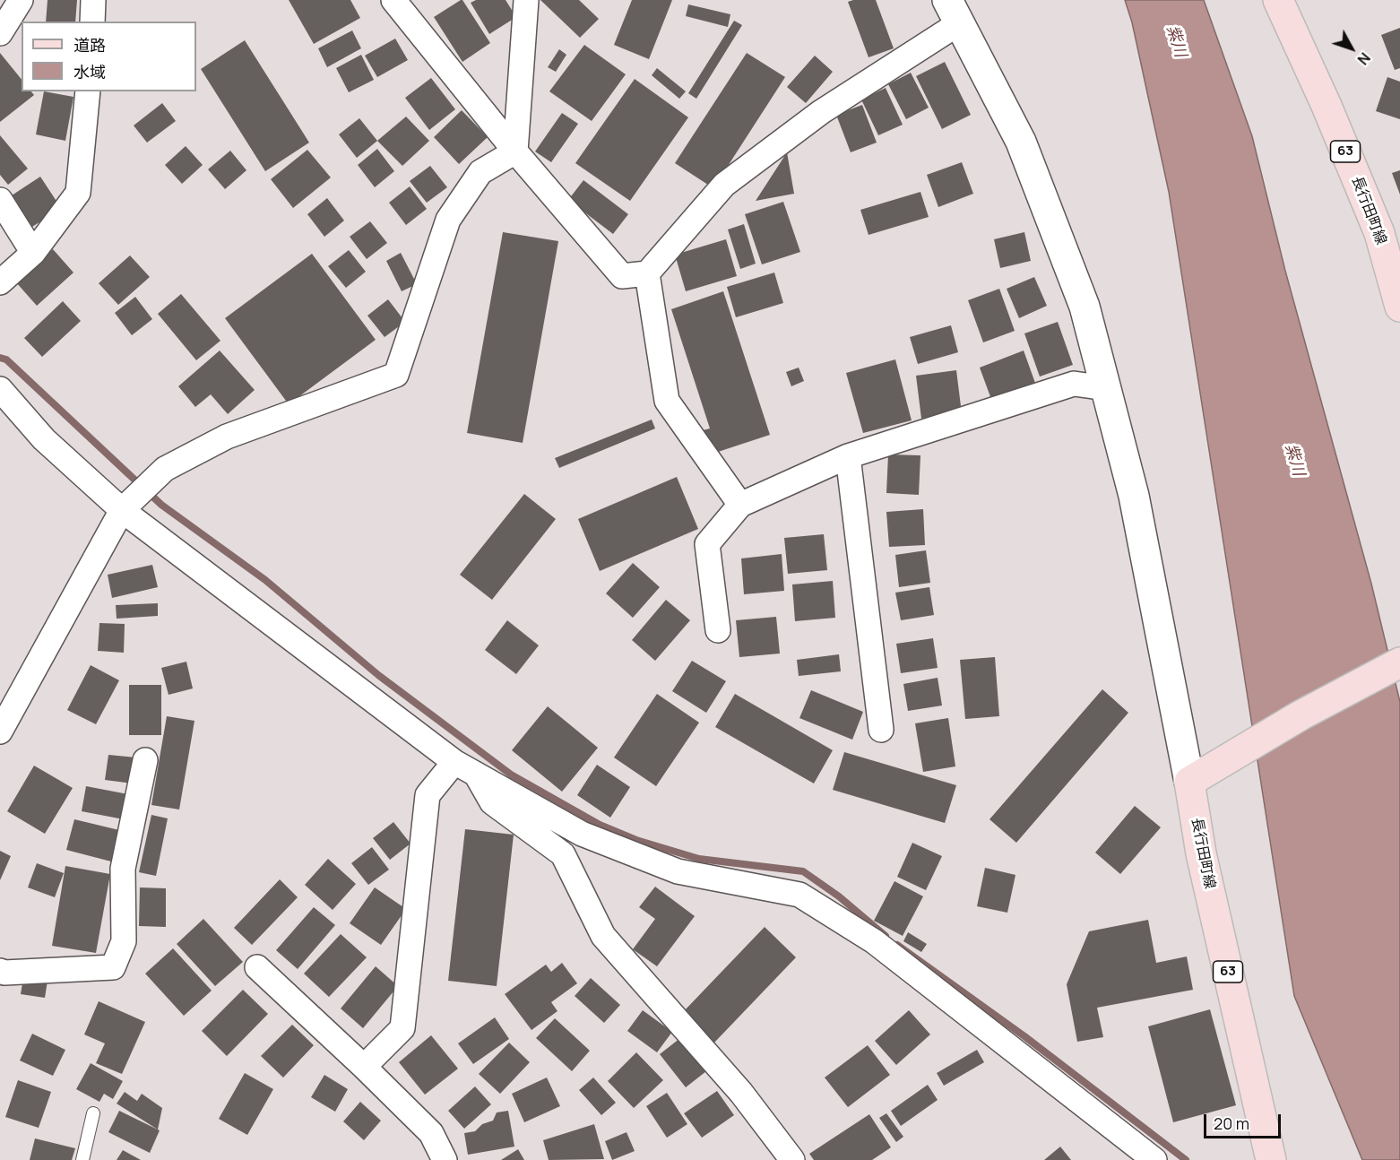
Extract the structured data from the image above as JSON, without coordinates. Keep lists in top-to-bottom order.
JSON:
{
  "streets": {
    "main road": ["63", "長行田町線"]
  },
  "water": ["紫川"],
  "legend": ["道路", "水域"],
  "scale_bar": "20 m",
  "north": "bottom right"
}
